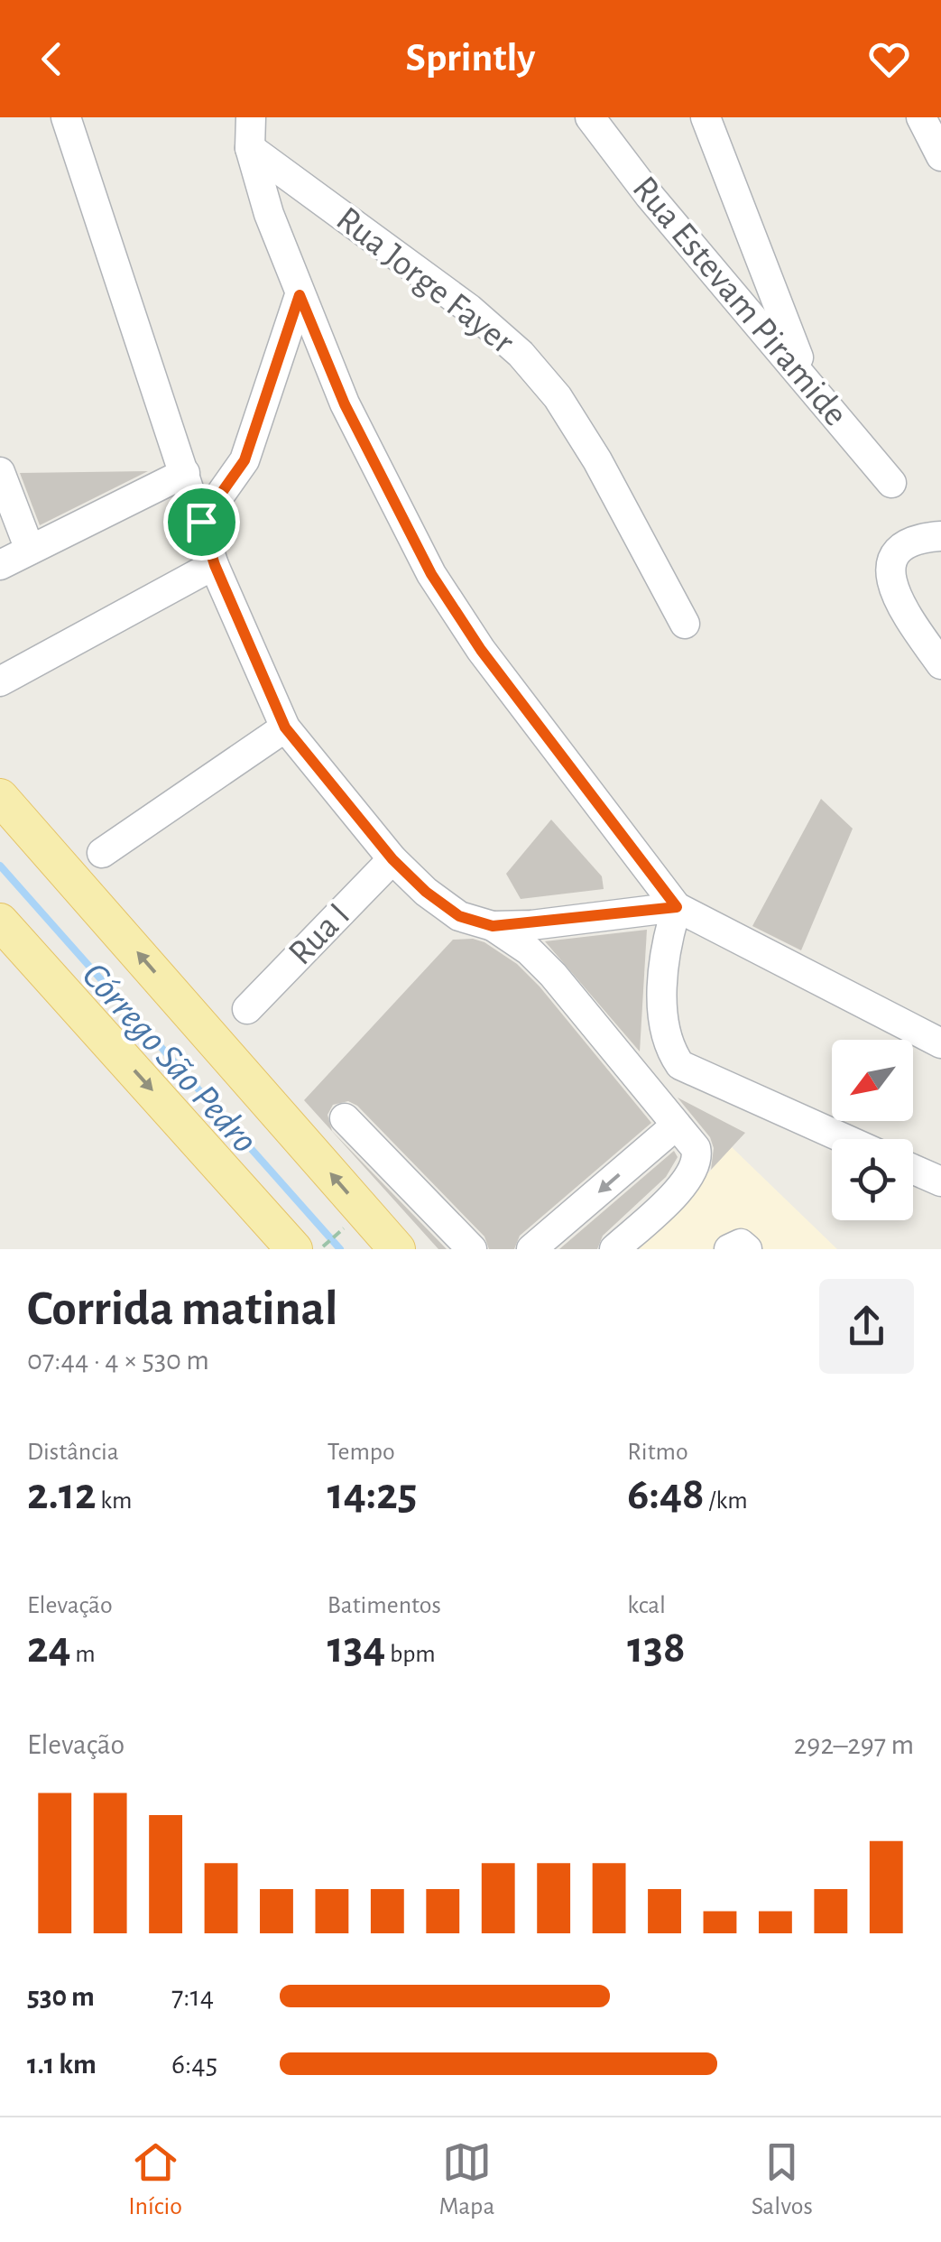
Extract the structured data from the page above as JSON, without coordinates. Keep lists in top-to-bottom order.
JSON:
{
  "streets": {
    "street": ["Rua Jorge Fayer", "Rua Estevam Piramide", "Rua I"]
  },
  "water": ["Córrego São Pedro"],
  "north": "bottom left",
  "page": {
    "header": "Sprintly",
    "heading": ["Corrida matinal", "07:44 · 4 × 530 m"],
    "stats": [
      ["Distância", "2.12 km"],
      ["Tempo", "14:25"],
      ["Ritmo", "6:48 /km"],
      ["Elevação", "24 m"],
      ["Batimentos", "134 bpm"],
      ["kcal", "138"]
    ],
    "chart": ["Elevação", "292–297 m"],
    "list": [
      {
        "name": "530 m",
        "note": "7:14"
      },
      {
        "name": "1.1 km",
        "note": "6:45"
      }
    ],
    "tabs": ["Início", "Mapa", "Salvos"]
  }
}
